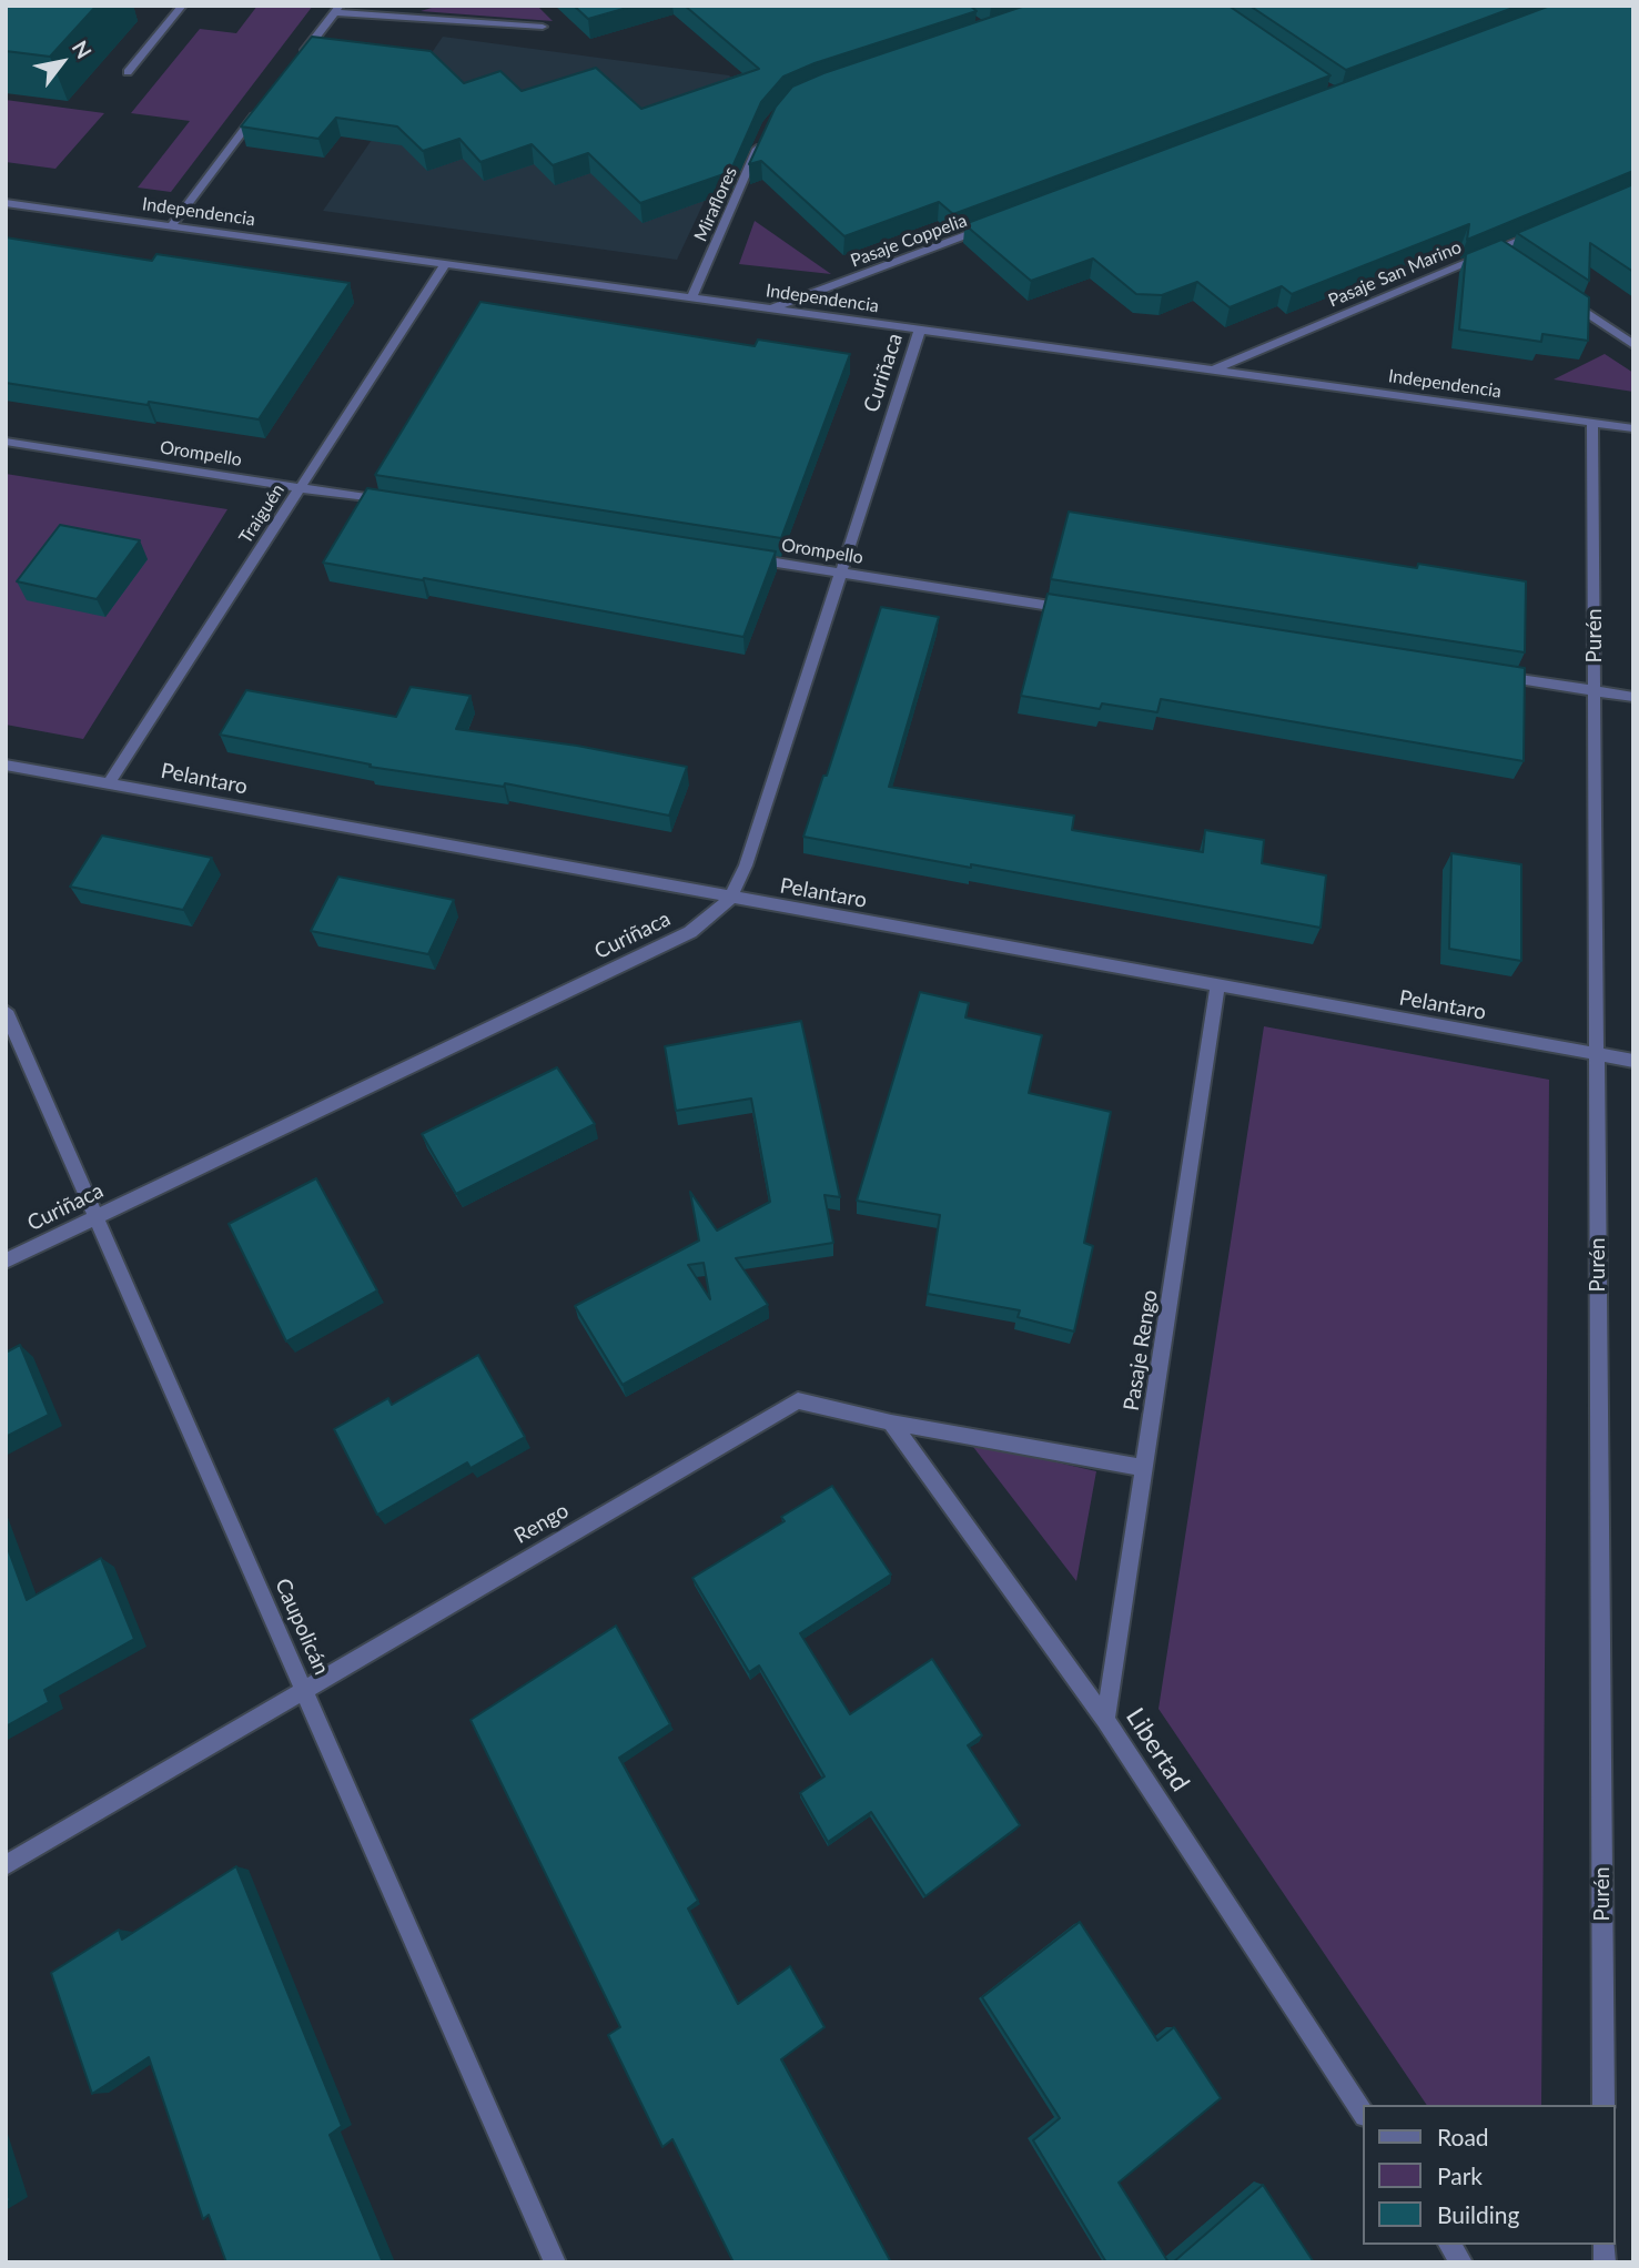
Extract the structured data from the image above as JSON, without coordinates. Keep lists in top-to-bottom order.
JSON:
{
  "streets": {
    "street": [
      "Miraflores",
      "Independencia",
      "Pasaje Coppelia",
      "Pasaje San Marino",
      "Curiñaca",
      "Orompello",
      "Traiguén",
      "Purén",
      "Pelantaro",
      "Pasaje Rengo",
      "Rengo",
      "Caupolicán",
      "Libertad"
    ]
  },
  "crossings": [
    ["Miraflores", "Independencia"],
    ["Independencia", "Pasaje Coppelia"],
    ["Independencia", "Pasaje San Marino"],
    ["Independencia", "Curiñaca"],
    ["Independencia", "Traiguén"],
    ["Independencia", "Purén"],
    ["Curiñaca", "Orompello"],
    ["Curiñaca", "Pelantaro"],
    ["Curiñaca", "Caupolicán"],
    ["Orompello", "Traiguén"],
    ["Traiguén", "Pelantaro"],
    ["Purén", "Pelantaro"],
    ["Pelantaro", "Pasaje Rengo"],
    ["Pasaje Rengo", "Rengo"],
    ["Pasaje Rengo", "Libertad"],
    ["Rengo", "Caupolicán"],
    ["Rengo", "Libertad"]
  ],
  "legend": ["Road", "Park", "Building"],
  "north": "top right"
}
